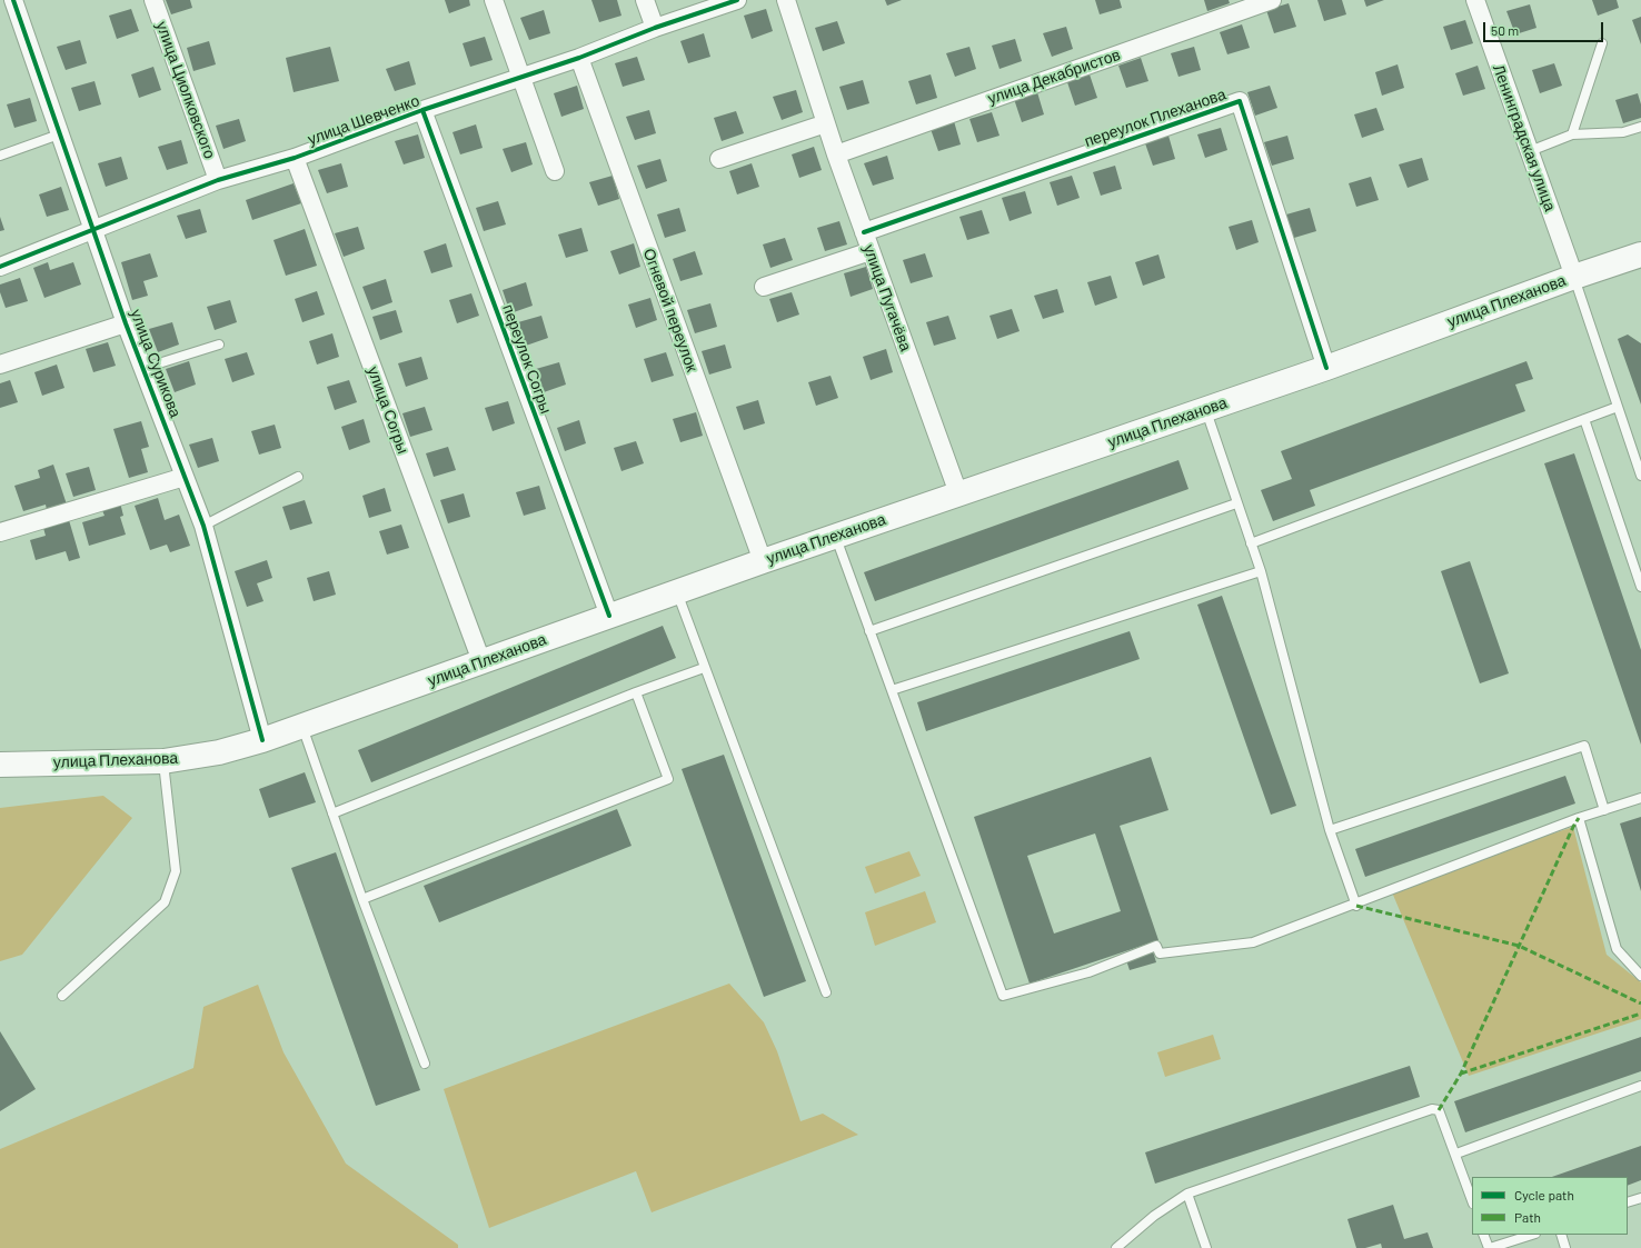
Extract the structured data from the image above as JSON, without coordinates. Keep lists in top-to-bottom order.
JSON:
{
  "streets": {
    "main road": ["улица Плеханова"],
    "street": [
      "улица Декабристов",
      "улица Циолковского",
      "переулок Плеханова",
      "улица Шевченко",
      "Ленинградская улица",
      "улица Пугачёва",
      "Огневой переулок",
      "переулок Согры",
      "улица Сурикова",
      "улица Согры"
    ]
  },
  "crossings": [
    ["улица Декабристов", "улица Пугачёва"],
    ["улица Циолковского", "улица Шевченко"],
    ["переулок Плеханова", "улица Пугачёва"],
    ["переулок Плеханова", "улица Плеханова"],
    ["улица Шевченко", "Огневой переулок"],
    ["улица Шевченко", "переулок Согры"],
    ["улица Шевченко", "улица Сурикова"],
    ["улица Шевченко", "улица Согры"],
    ["Ленинградская улица", "улица Плеханова"],
    ["улица Пугачёва", "улица Плеханова"],
    ["улица Плеханова", "Огневой переулок"],
    ["улица Плеханова", "переулок Согры"],
    ["улица Плеханова", "улица Сурикова"],
    ["улица Плеханова", "улица Согры"]
  ],
  "legend": ["Cycle path", "Path"],
  "scale_bar": "50 m"
}
